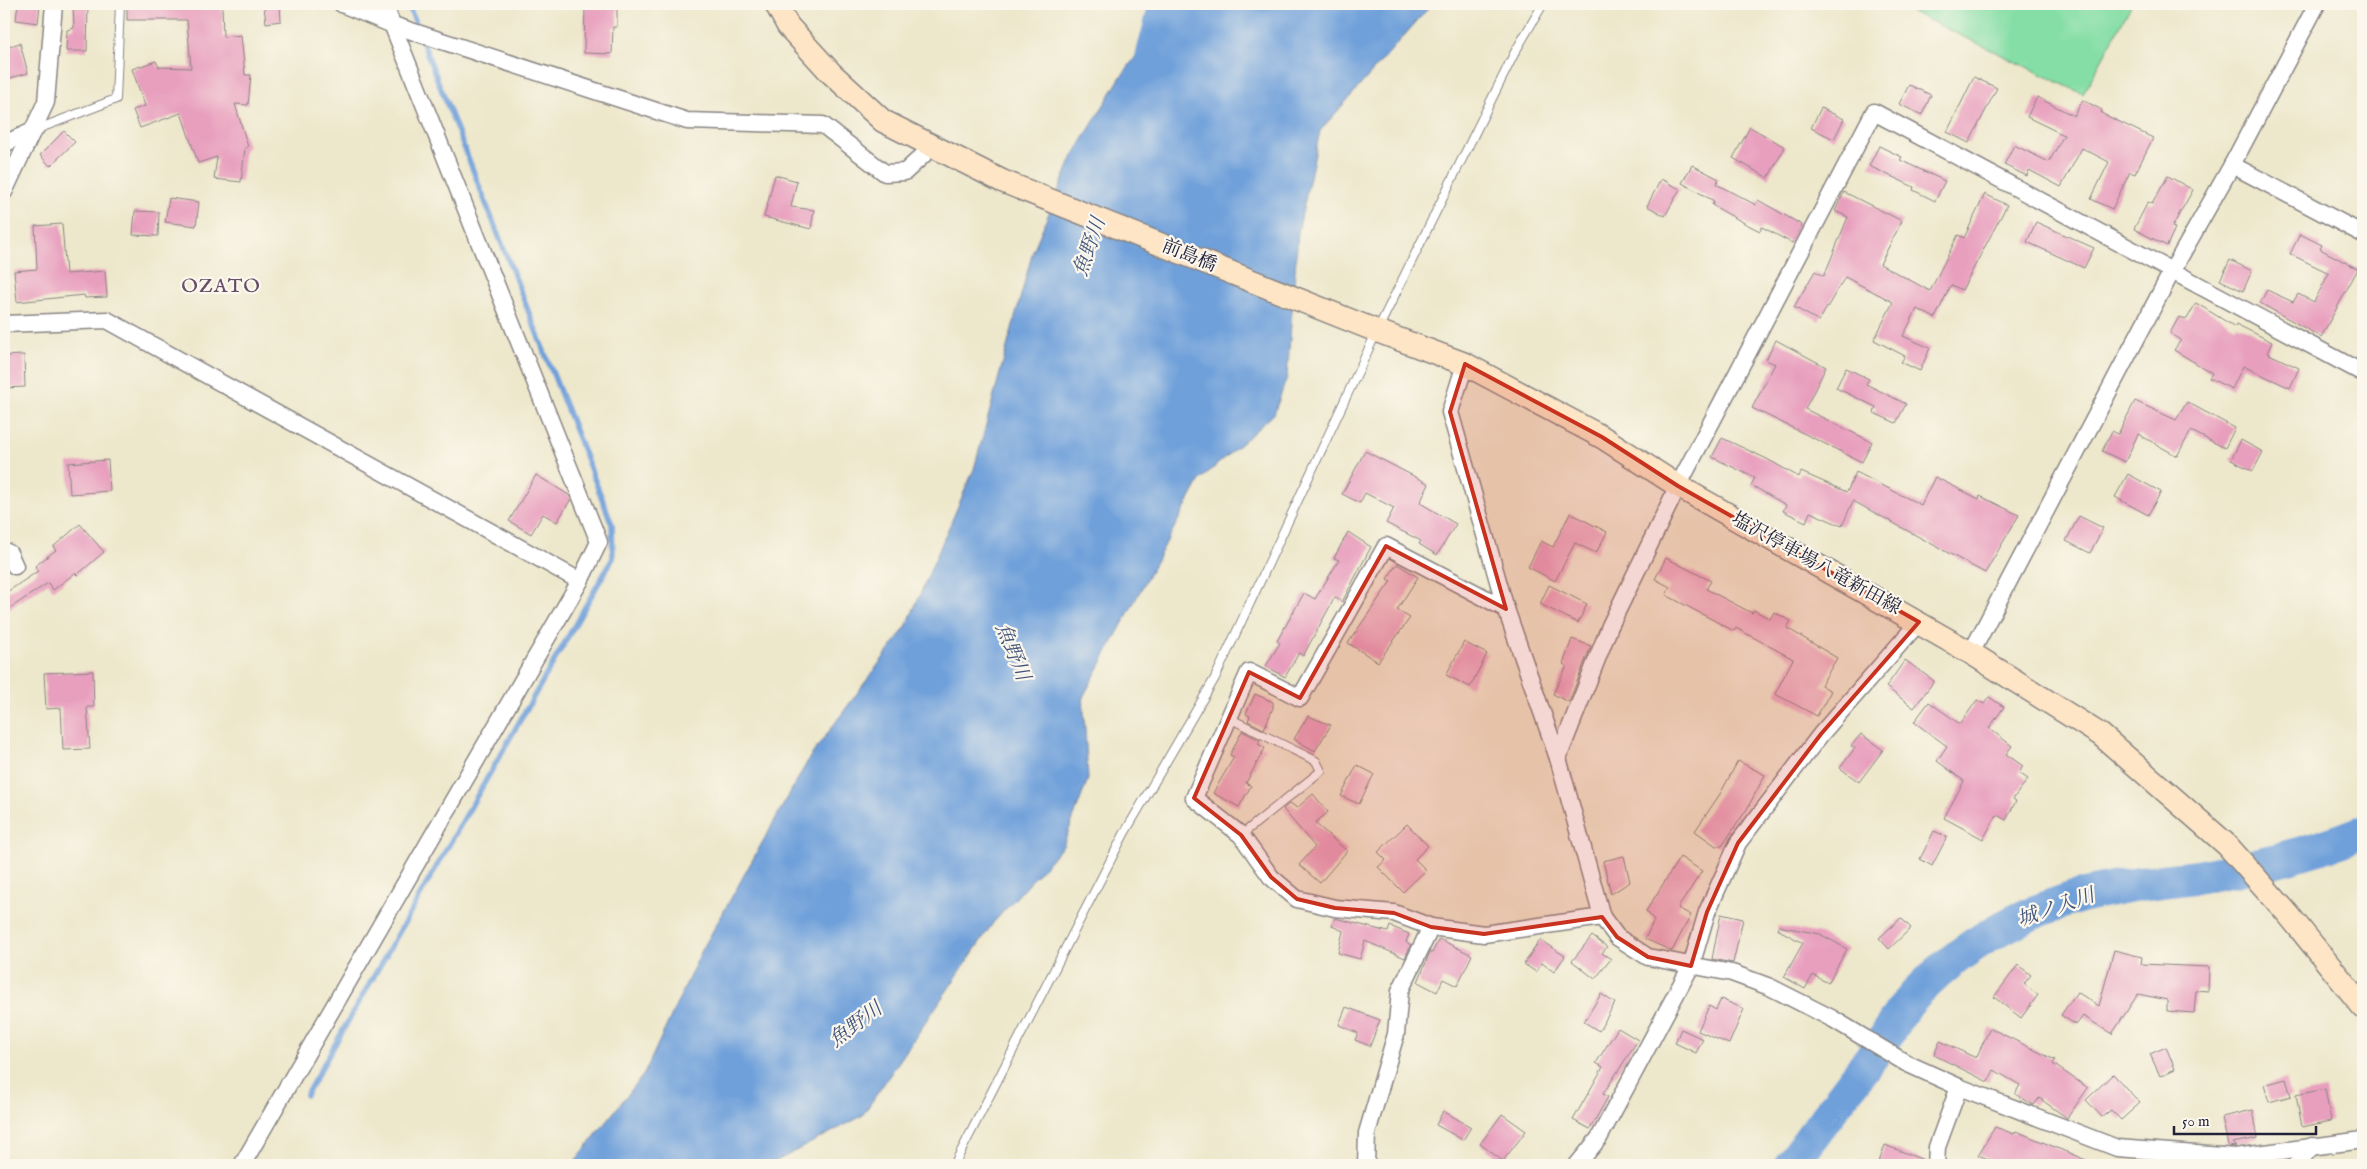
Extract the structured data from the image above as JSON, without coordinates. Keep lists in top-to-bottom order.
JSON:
{
  "streets": {
    "main road": ["前島橋", "塩沢停車場八竜新田線"]
  },
  "crossings": [
    ["前島橋", "塩沢停車場八竜新田線"]
  ],
  "districts": ["OZATO"],
  "water": ["魚野川", "城ノ入川"],
  "scale_bar": "50 m"
}
